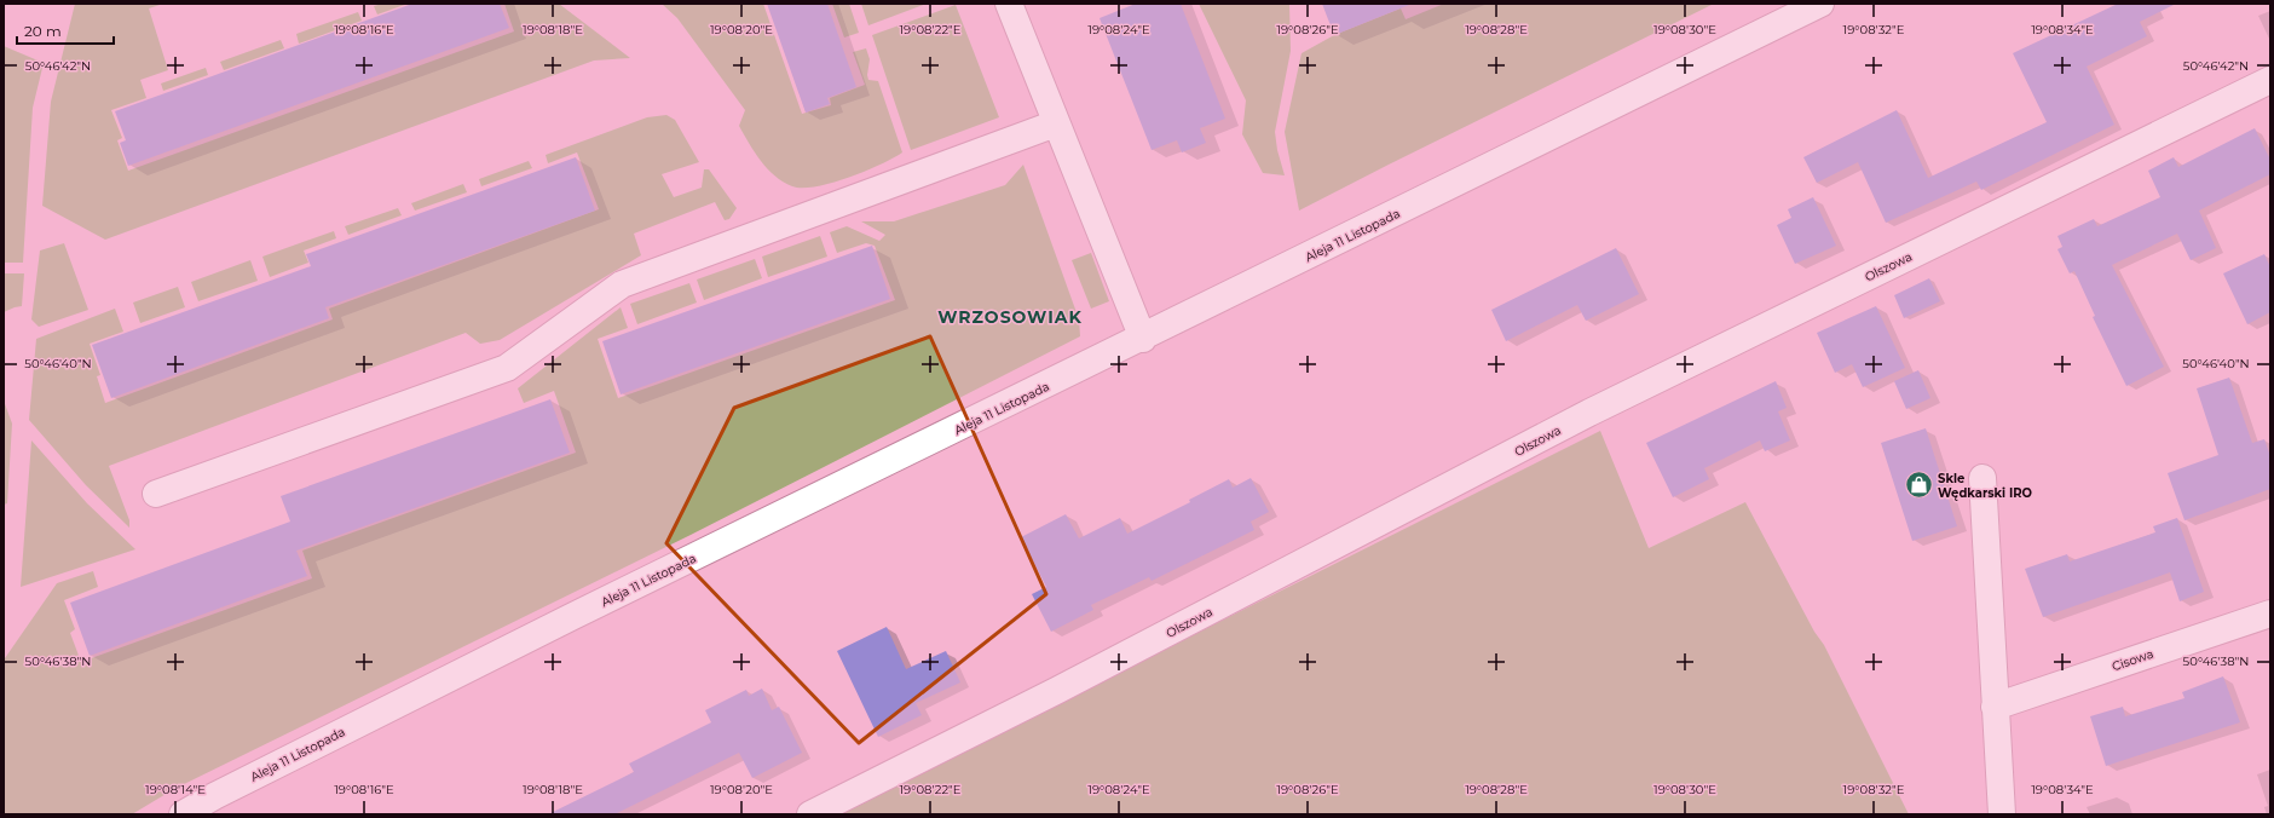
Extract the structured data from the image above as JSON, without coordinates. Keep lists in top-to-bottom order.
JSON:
{
  "streets": {
    "street": ["Aleja 11 Listopada", "Olszowa", "Cisowa"]
  },
  "districts": ["WRZOSOWIAK"],
  "places": {
    "shop": ["Skle Wędkarski IRO"]
  },
  "scale_bar": "20 m",
  "coordinates": [
    "19°08'16\"E",
    "19°08'18\"E",
    "19°08'20\"E",
    "19°08'22\"E",
    "19°08'24\"E",
    "19°08'26\"E",
    "19°08'28\"E",
    "19°08'30\"E",
    "19°08'32\"E",
    "19°08'34\"E",
    "50°46'42\"N",
    "50°46'40\"N",
    "50°46'38\"N",
    "19°08'14\"E"
  ]
}
